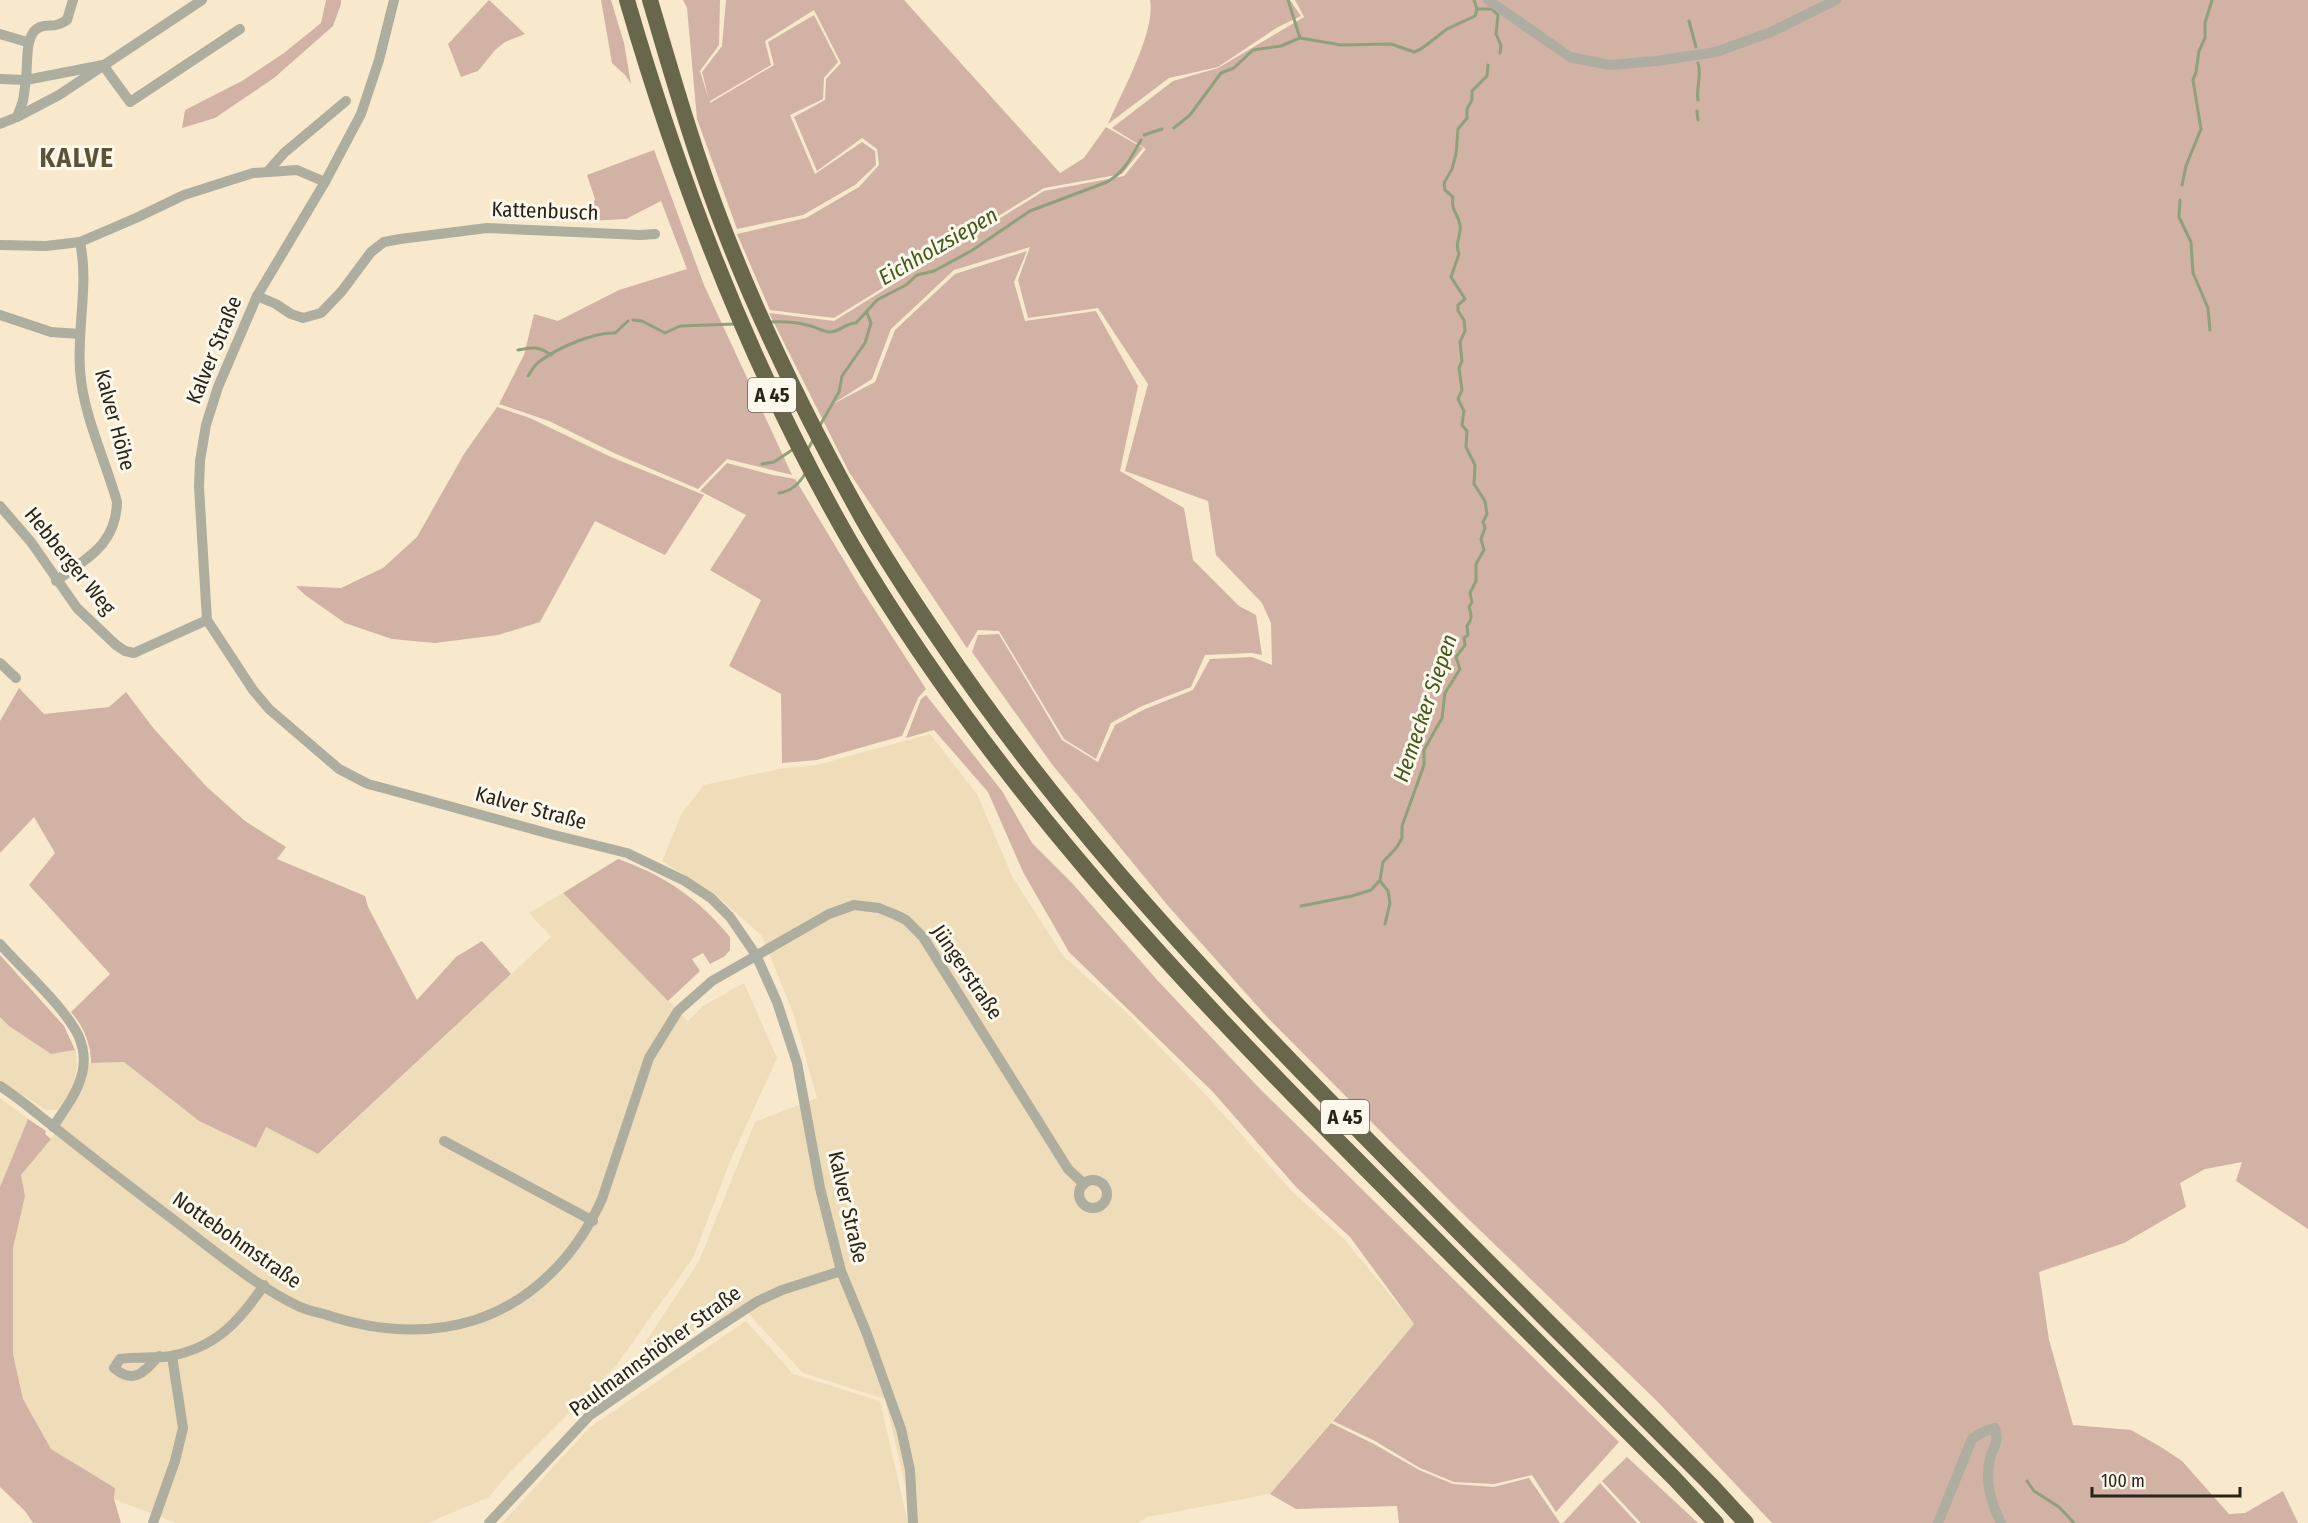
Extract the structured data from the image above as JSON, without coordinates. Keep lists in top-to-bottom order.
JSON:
{
  "streets": {
    "highway": ["A 45"],
    "street": [
      "Kattenbusch",
      "Kalver Straße",
      "Kalver Höhe",
      "Hebberger Weg",
      "Jüngerstraße",
      "Nottebohmstraße",
      "Paulmannshöher Straße"
    ]
  },
  "crossings": [
    ["Kattenbusch", "Kalver Straße"],
    ["Kalver Straße", "Hebberger Weg"],
    ["Kalver Straße", "Jüngerstraße"],
    ["Kalver Straße", "Nottebohmstraße"],
    ["Kalver Straße", "Paulmannshöher Straße"],
    ["Kalver Höhe", "Hebberger Weg"],
    ["Jüngerstraße", "Nottebohmstraße"]
  ],
  "districts": ["KALVE"],
  "water": ["Eichholzsiepen", "Hemecker Siepen"],
  "scale_bar": "100 m"
}
